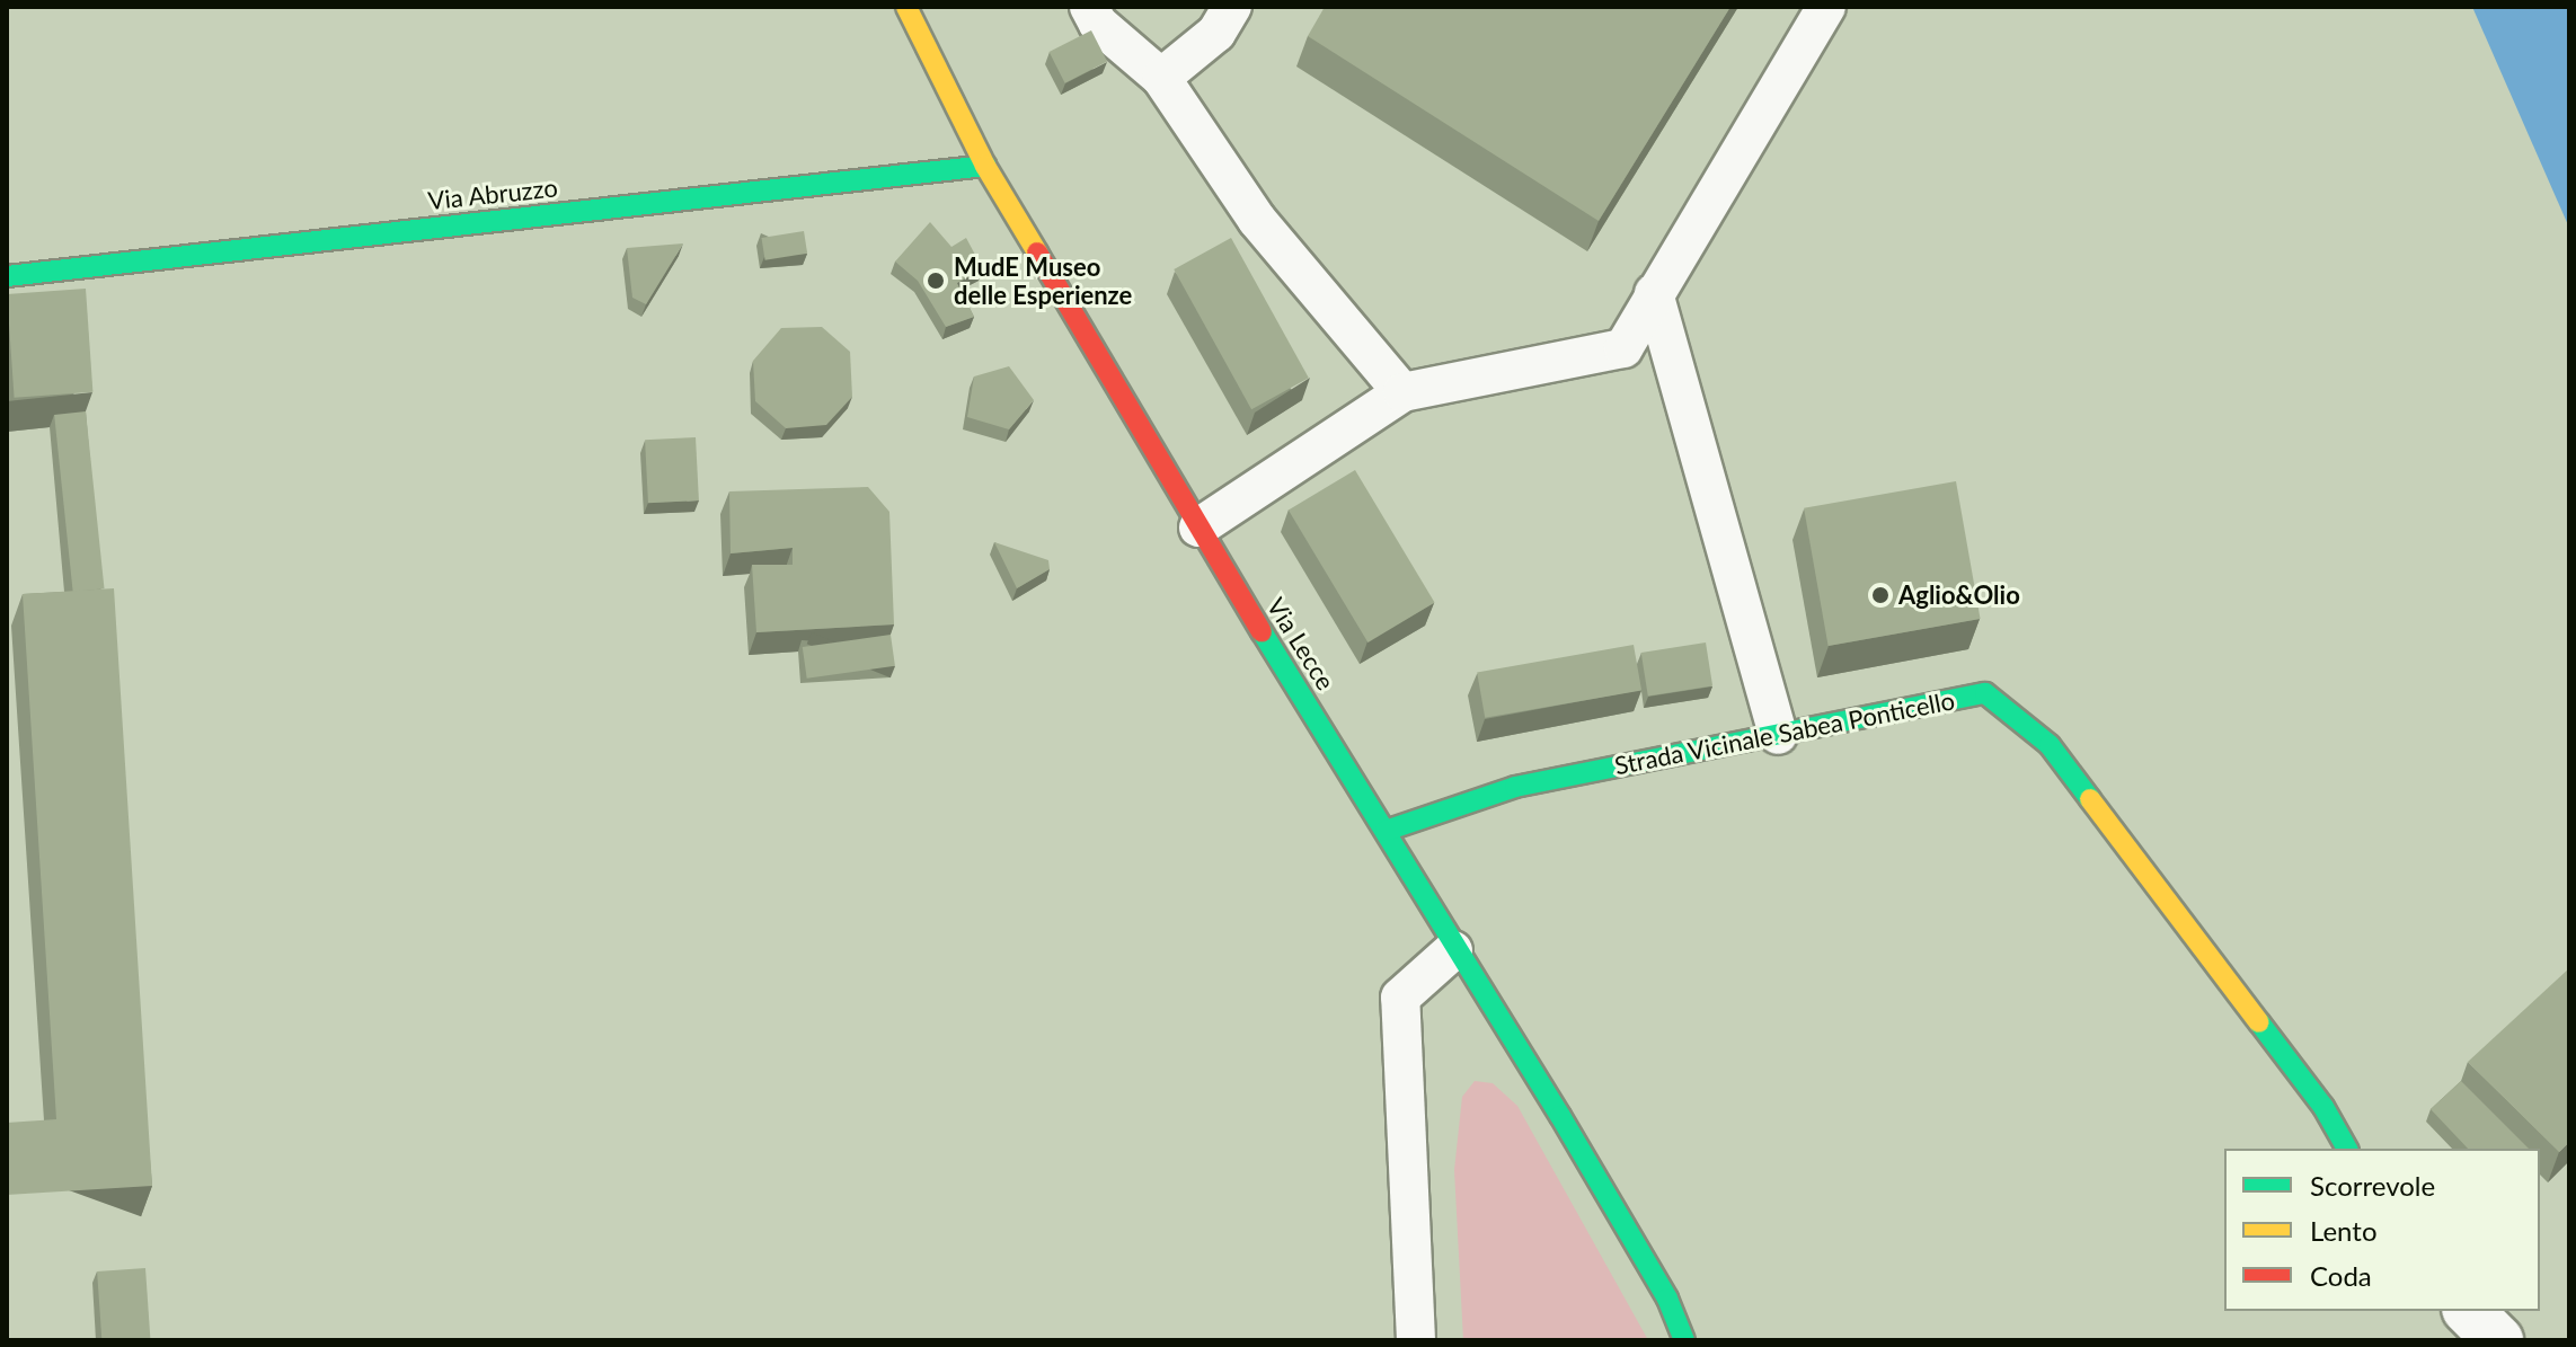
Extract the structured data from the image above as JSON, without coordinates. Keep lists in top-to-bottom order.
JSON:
{
  "streets": {
    "street": ["Via Abruzzo", "Via Lecce", "Strada Vicinale Sabea Ponticello"]
  },
  "crossings": [
    ["Via Abruzzo", "Via Lecce"],
    ["Via Lecce", "Strada Vicinale Sabea Ponticello"]
  ],
  "places": ["MudE Museo delle Esperienze", "Aglio&Olio"],
  "legend": ["Scorrevole", "Lento", "Coda"]
}
